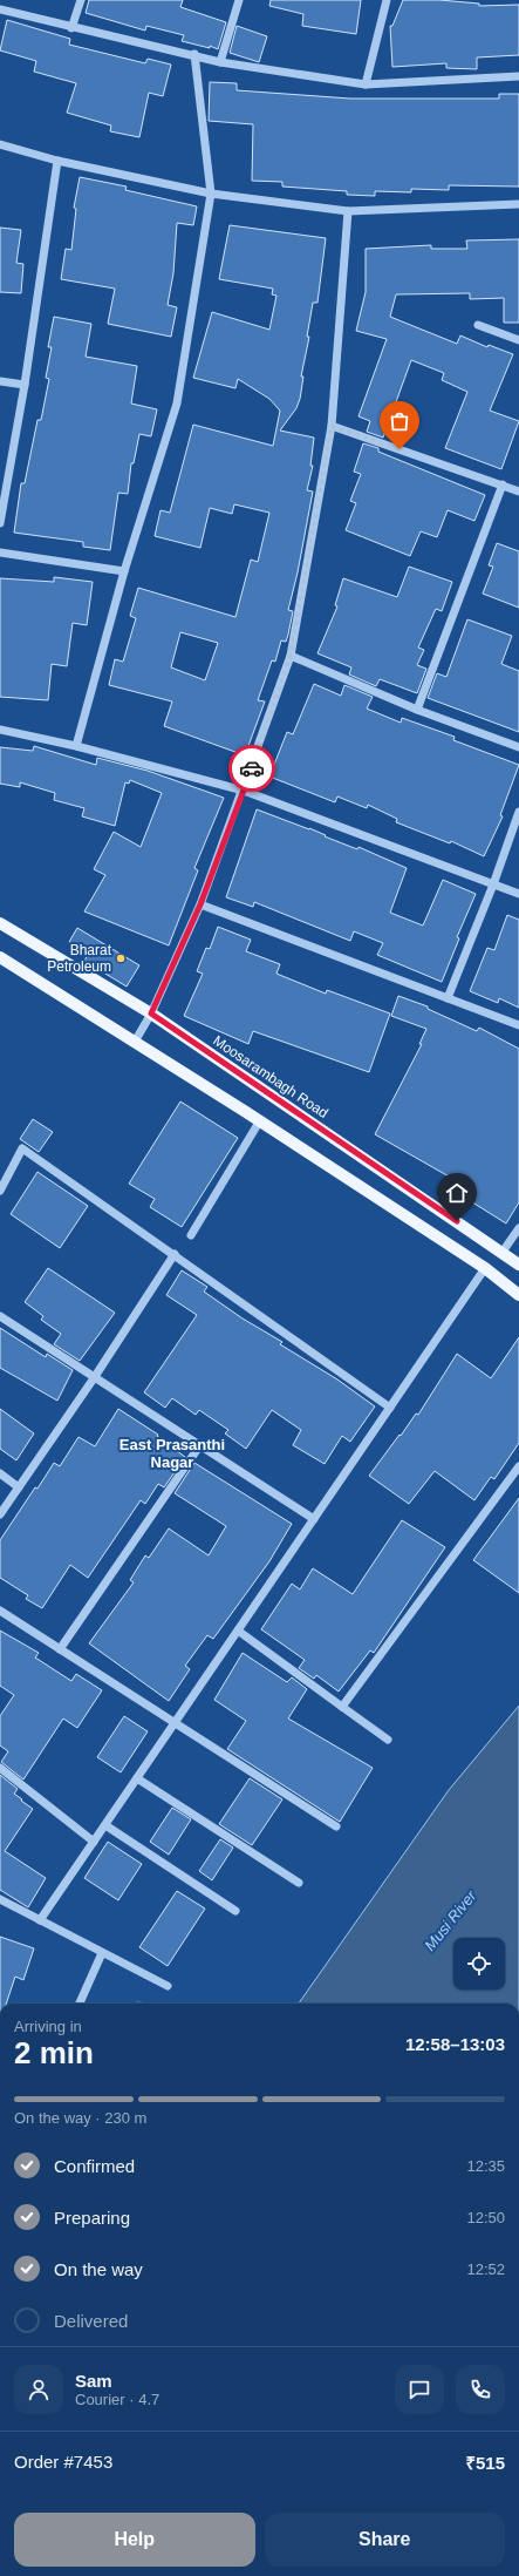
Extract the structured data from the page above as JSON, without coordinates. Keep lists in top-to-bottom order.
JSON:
{
  "streets": {
    "main road": ["Moosarambagh Road"]
  },
  "districts": ["East Prasanthi Nagar"],
  "water": ["Musi River"],
  "places": ["Bharat Petroleum"],
  "page": {
    "heading": ["2 min", "Arriving in", "12:58–13:03"],
    "panel": [
      "Sam",
      "Courier · 4.7",
      "Order #7453",
      "₹515"
    ],
    "bar": "On the way · 230 m",
    "list": [
      ["Confirmed", "12:35"],
      ["Preparing", "12:50"],
      ["On the way", "12:52"],
      "Delivered"
    ],
    "buttons": ["Help", "Share"]
  }
}
